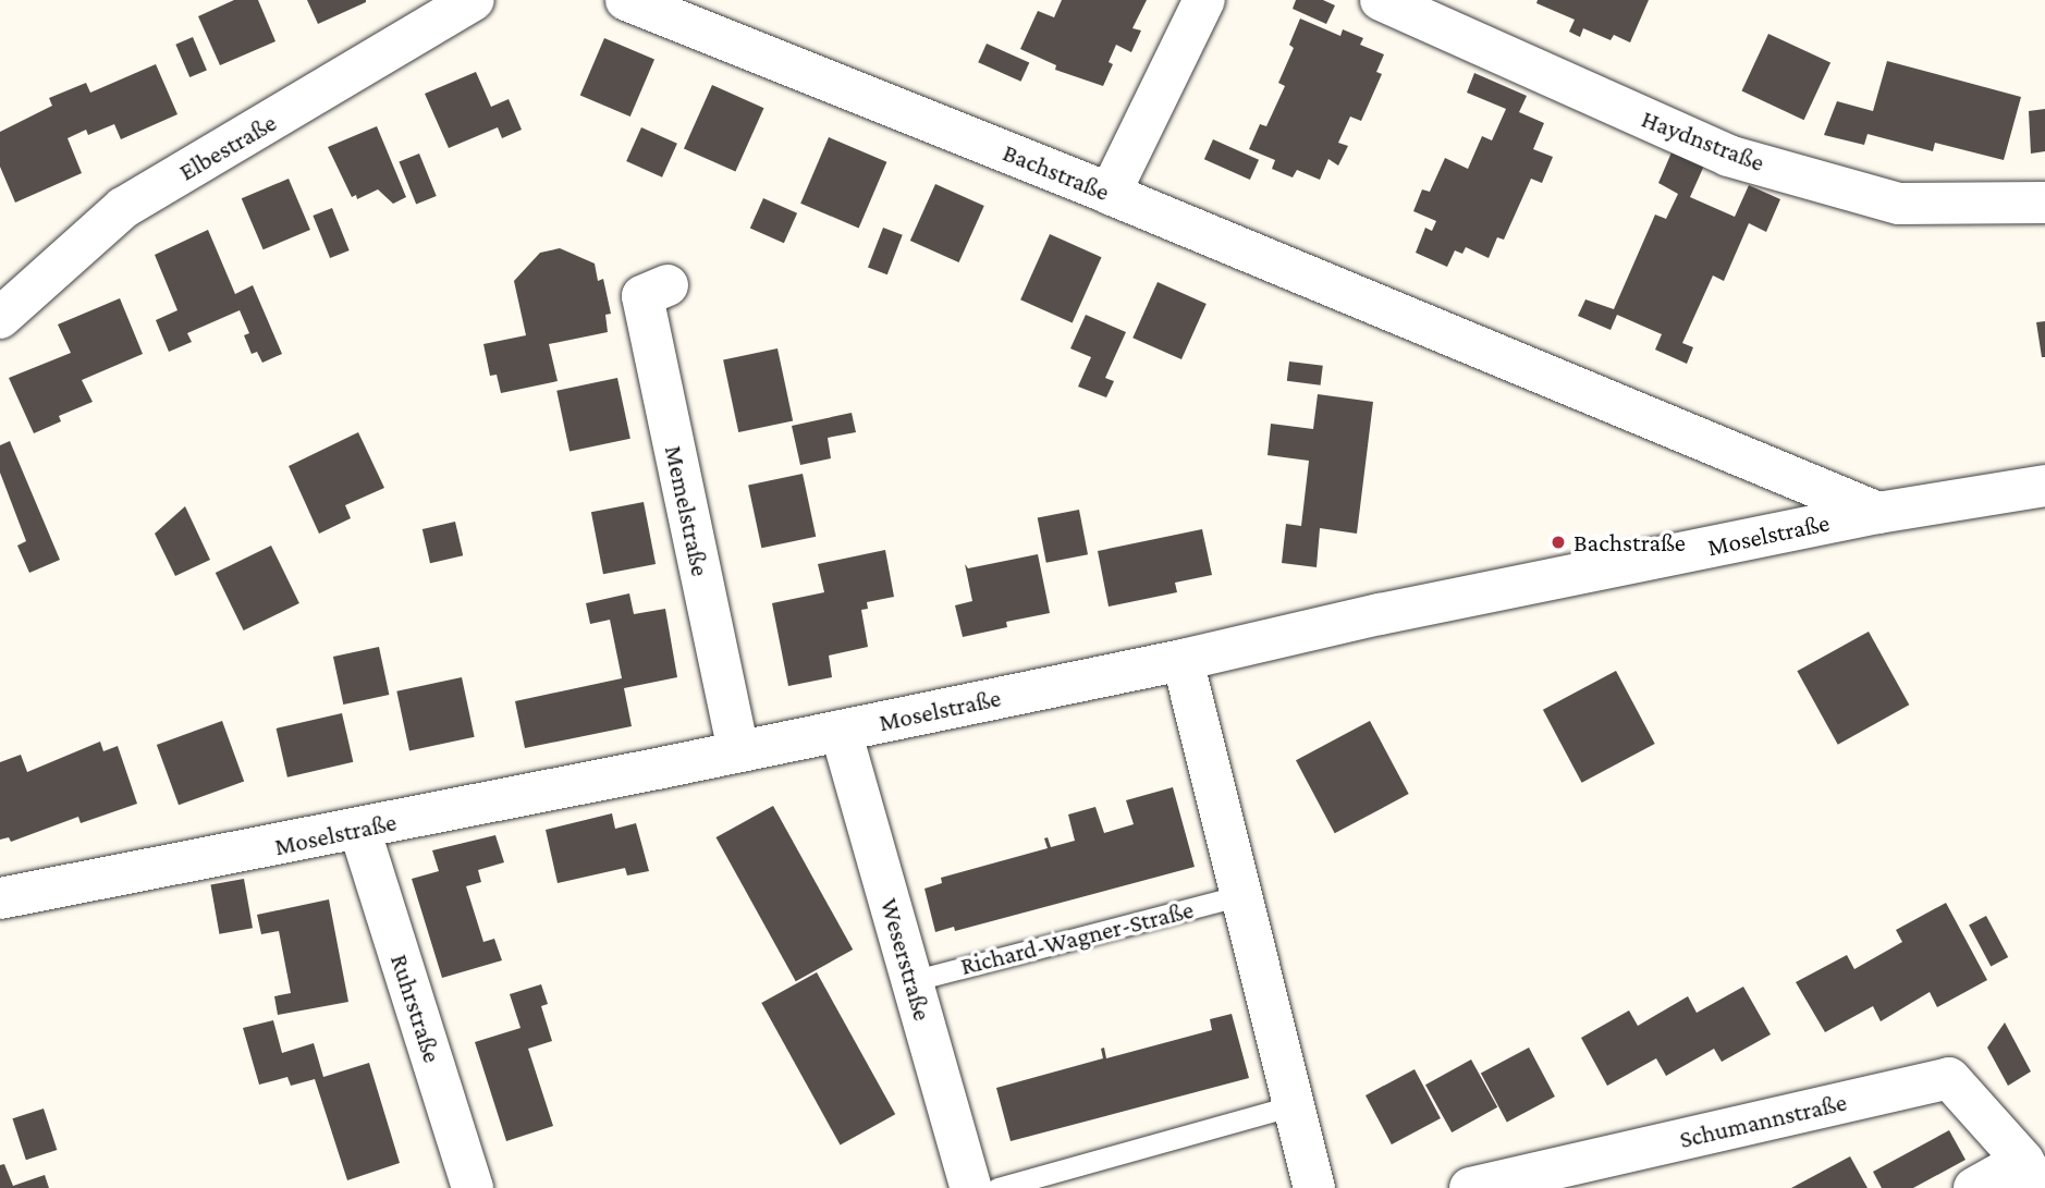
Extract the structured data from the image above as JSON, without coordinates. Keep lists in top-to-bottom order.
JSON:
{
  "streets": {
    "street": [
      "Haydnstraße",
      "Elbestraße",
      "Bachstraße",
      "Memelstraße",
      "Moselstraße",
      "Weserstraße",
      "Ruhrstraße",
      "Schumannstraße"
    ],
    "lane": ["Richard-Wagner-Straße"]
  },
  "crossings": [
    ["Bachstraße", "Moselstraße"],
    ["Memelstraße", "Moselstraße"],
    ["Moselstraße", "Weserstraße"],
    ["Moselstraße", "Ruhrstraße"],
    ["Richard-Wagner-Straße", "Weserstraße"]
  ],
  "places": ["Bachstraße"]
}
